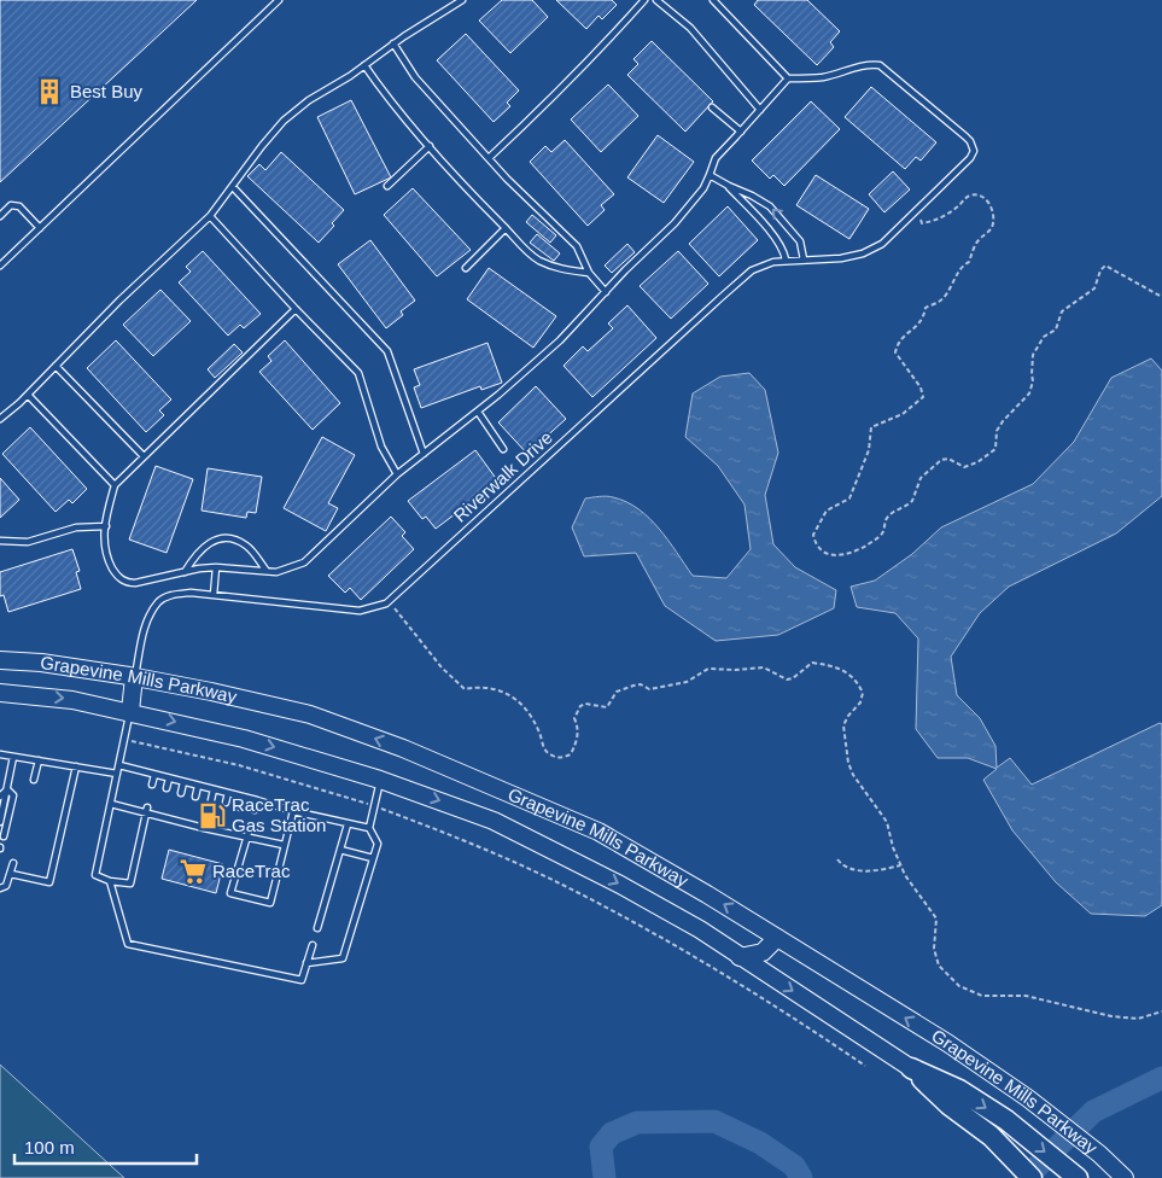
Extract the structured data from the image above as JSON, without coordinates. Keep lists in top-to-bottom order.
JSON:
{
  "streets": {
    "highway": ["Grapevine Mills Parkway"],
    "lane": ["Riverwalk Drive"]
  },
  "crossings": [
    ["Riverwalk Drive", "Grapevine Mills Parkway"]
  ],
  "places": {
    "building": ["Best Buy"],
    "fuel station": ["RaceTrac Gas Station"],
    "supermarket": ["RaceTrac"]
  },
  "scale_bar": "100 m"
}
